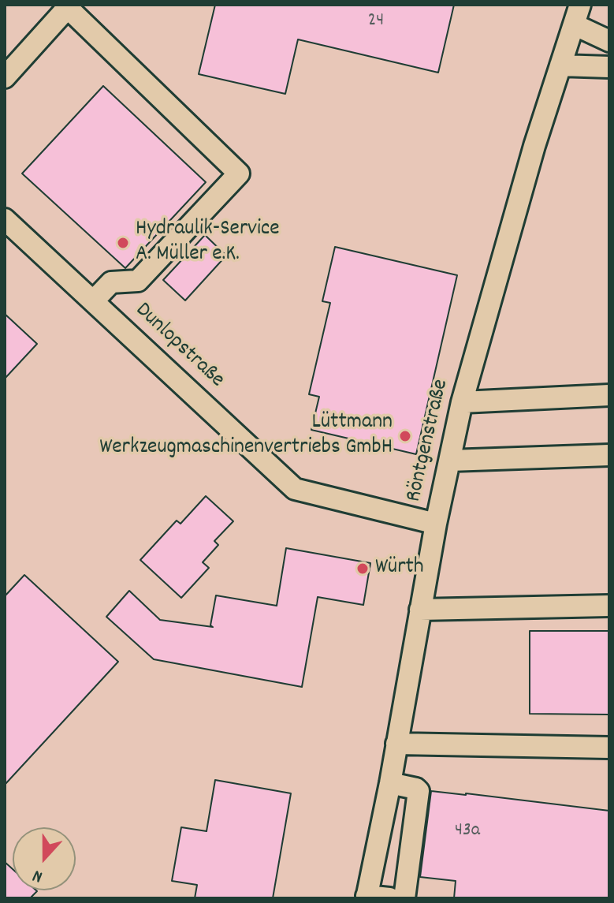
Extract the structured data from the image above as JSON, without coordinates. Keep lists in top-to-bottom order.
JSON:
{
  "streets": {
    "street": ["Dunlopstraße", "Röntgenstraße"]
  },
  "crossings": [
    ["Dunlopstraße", "Röntgenstraße"]
  ],
  "places": ["Hydraulik-Service A. Müller e.K.", "Lüttmann Werkzeugmaschinenvertriebs GmbH", "Würth"],
  "house_numbers": ["24", "43a"],
  "north": "bottom"
}
